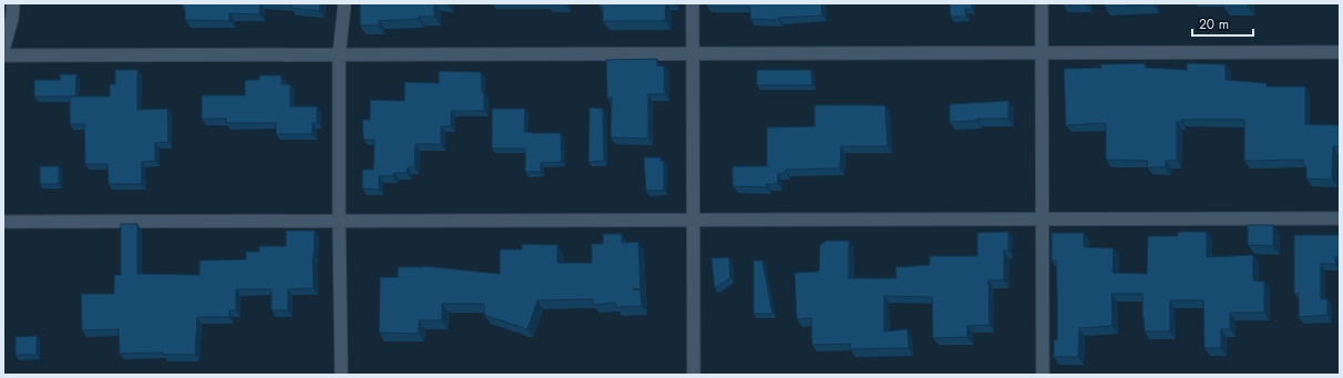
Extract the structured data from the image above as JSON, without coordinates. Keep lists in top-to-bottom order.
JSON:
{
  "scale_bar": "20 m"
}
